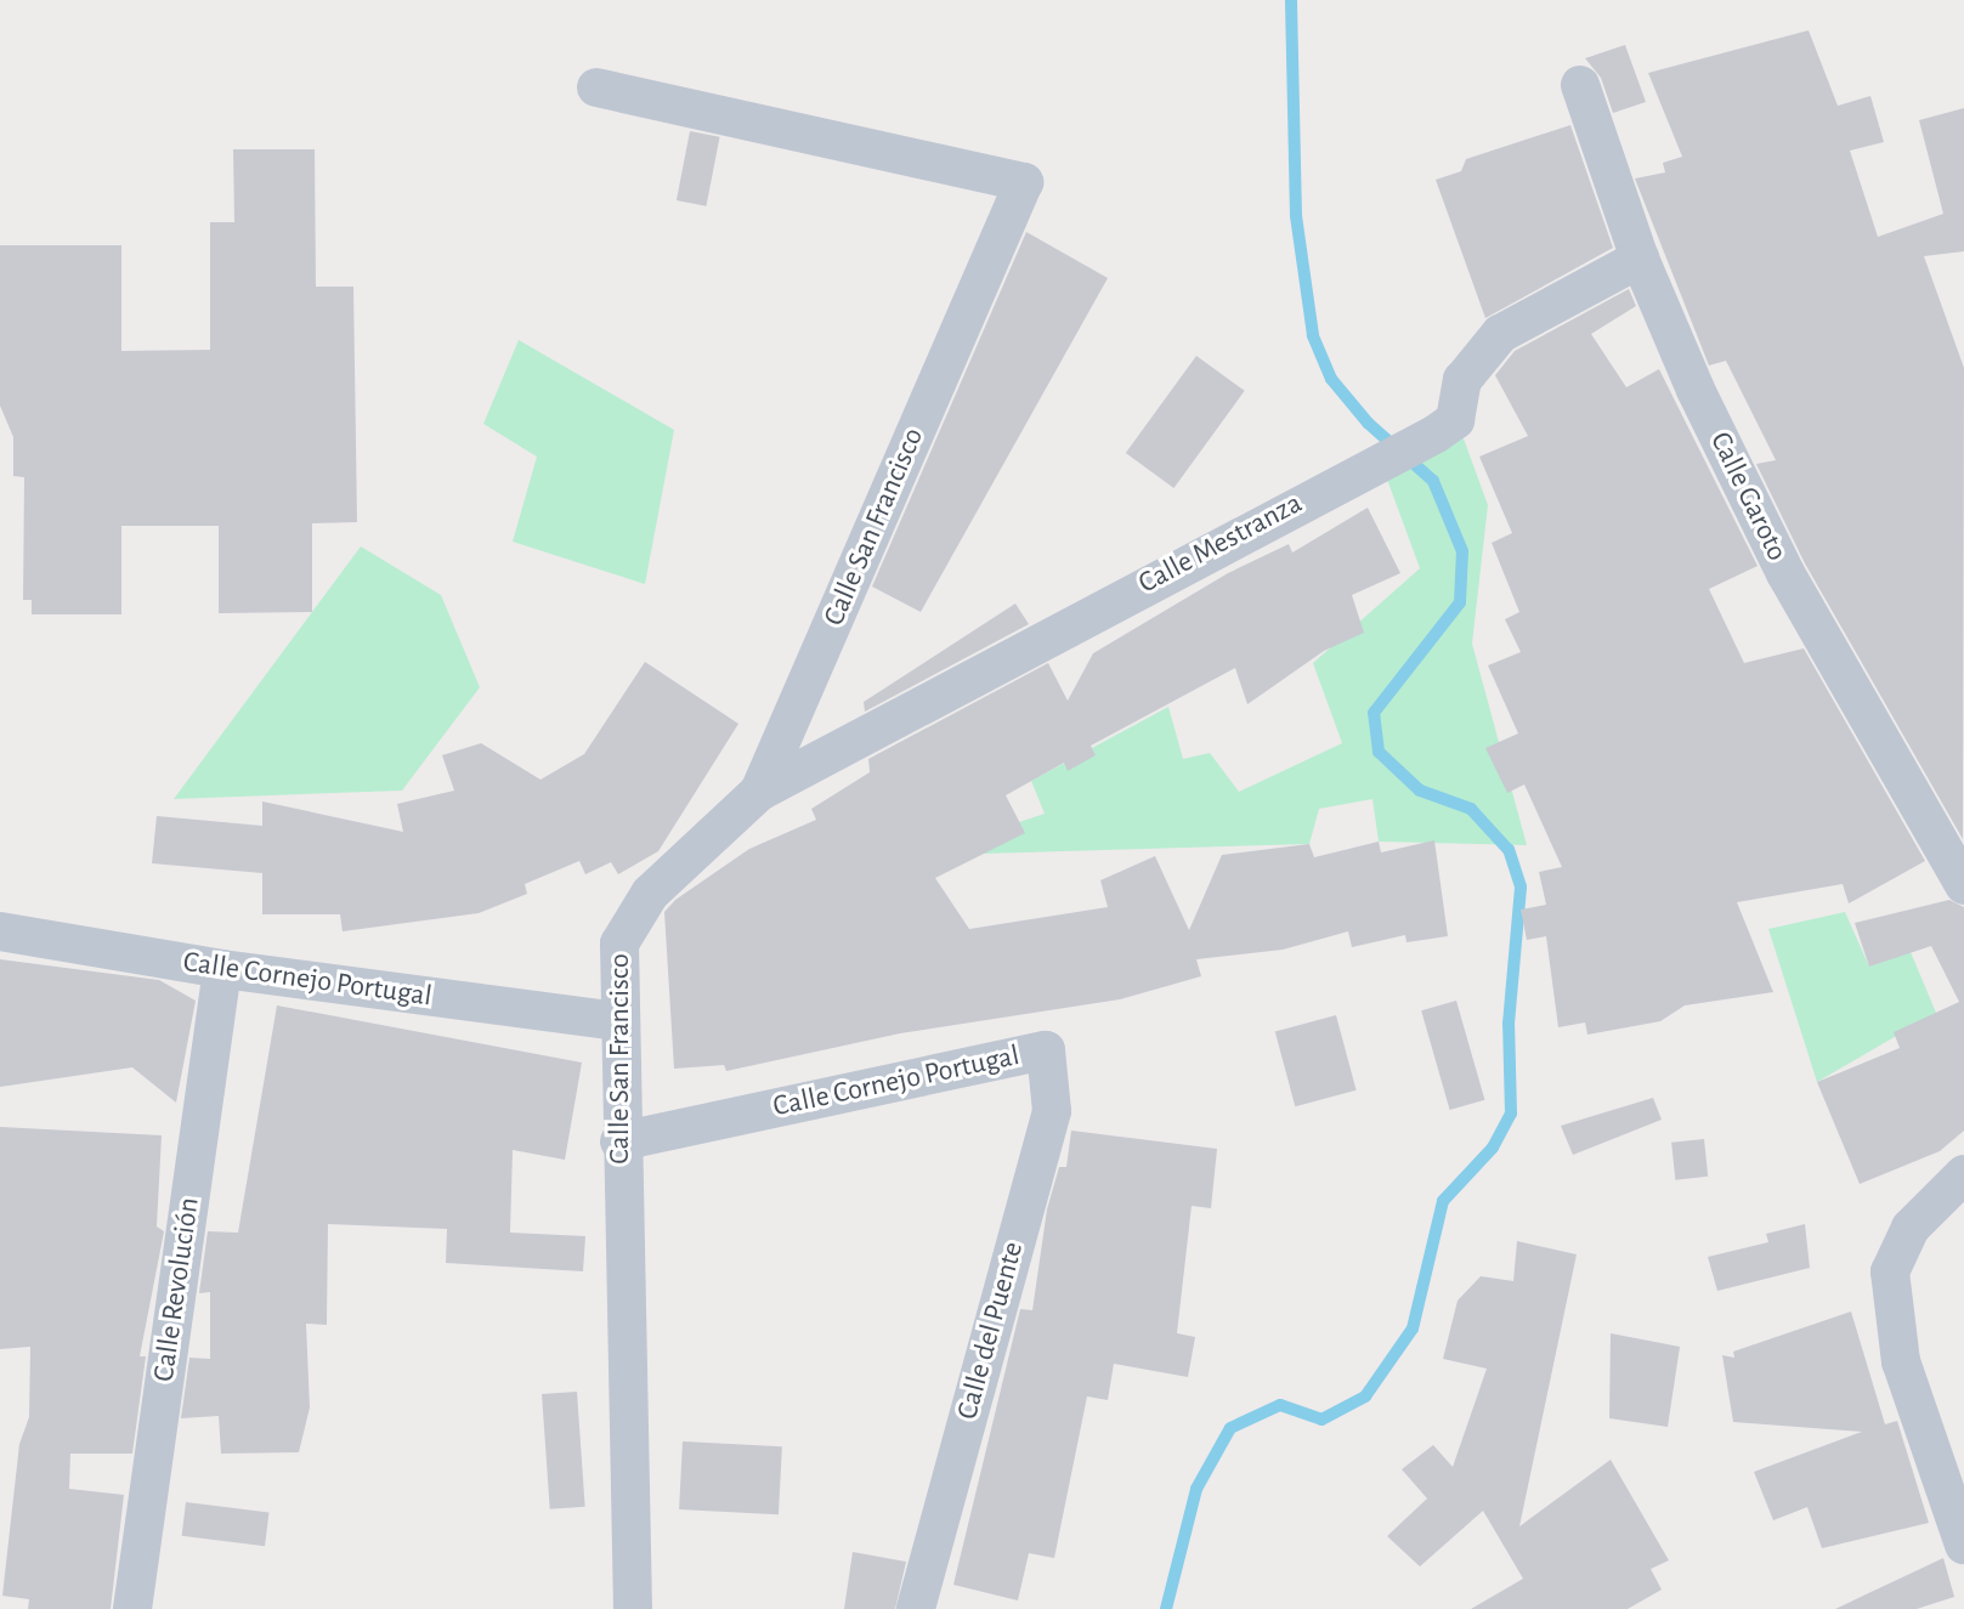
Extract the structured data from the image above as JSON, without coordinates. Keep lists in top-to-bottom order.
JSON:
{
  "streets": {
    "street": [
      "Calle Garoto",
      "Calle San Francisco",
      "Calle Mestranza",
      "Calle Cornejo Portugal",
      "Calle Revolución",
      "Calle del Puente"
    ]
  },
  "crossings": [
    ["Calle Garoto", "Calle Mestranza"],
    ["Calle San Francisco", "Calle Mestranza"],
    ["Calle San Francisco", "Calle Cornejo Portugal"],
    ["Calle Cornejo Portugal", "Calle Revolución"],
    ["Calle Cornejo Portugal", "Calle del Puente"]
  ]
}
